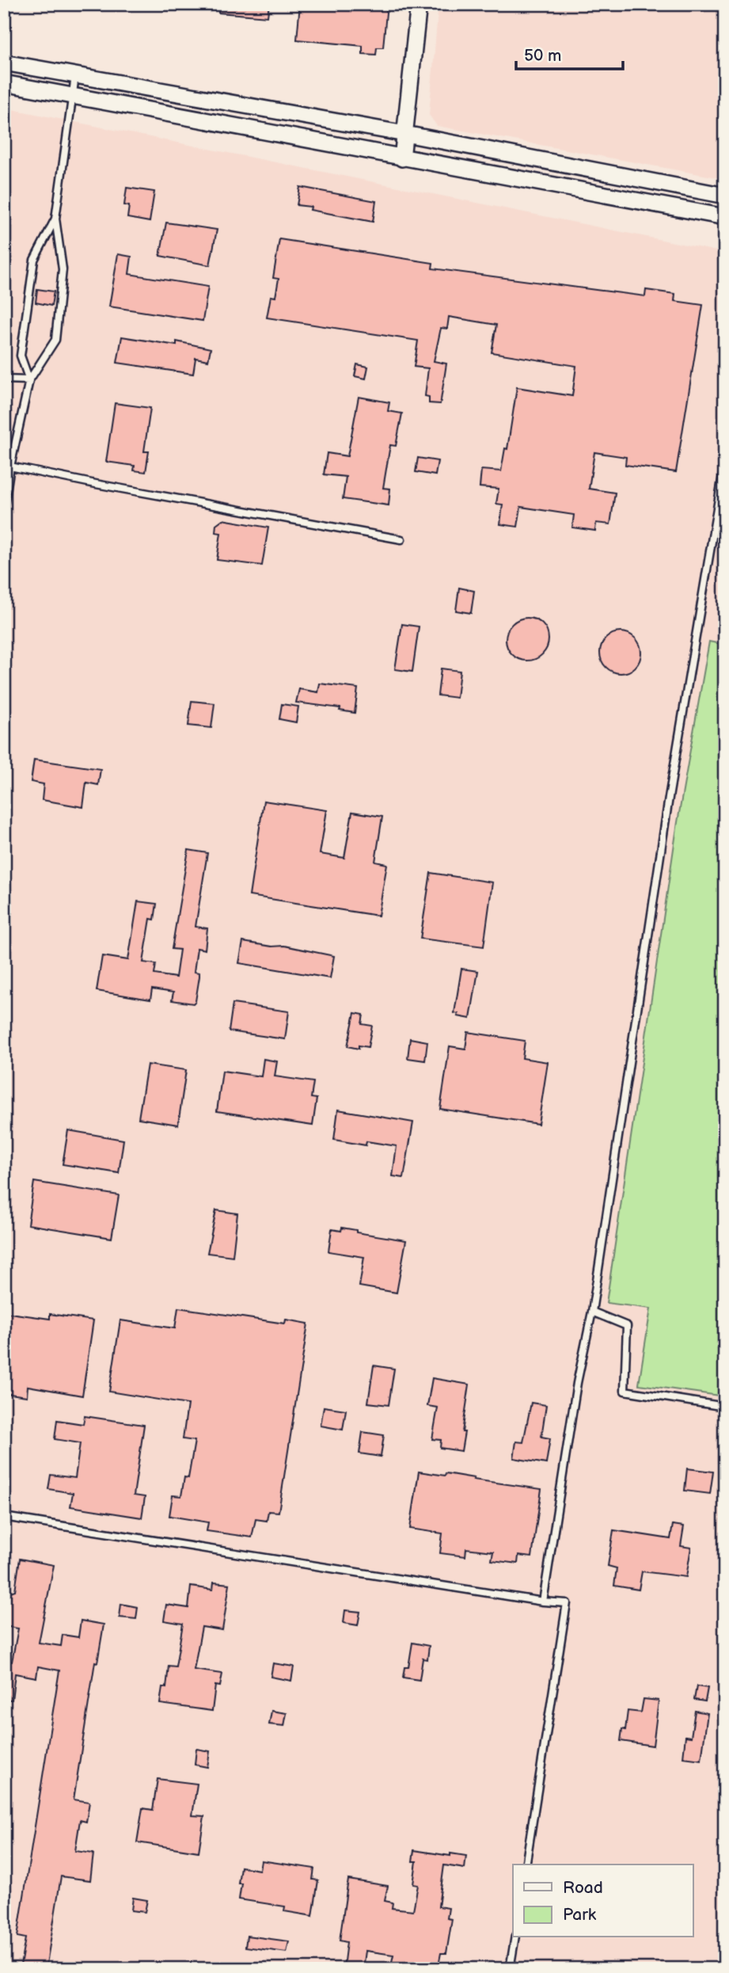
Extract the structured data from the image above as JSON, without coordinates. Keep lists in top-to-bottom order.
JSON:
{
  "legend": ["Road", "Park"],
  "scale_bar": "50 m"
}
